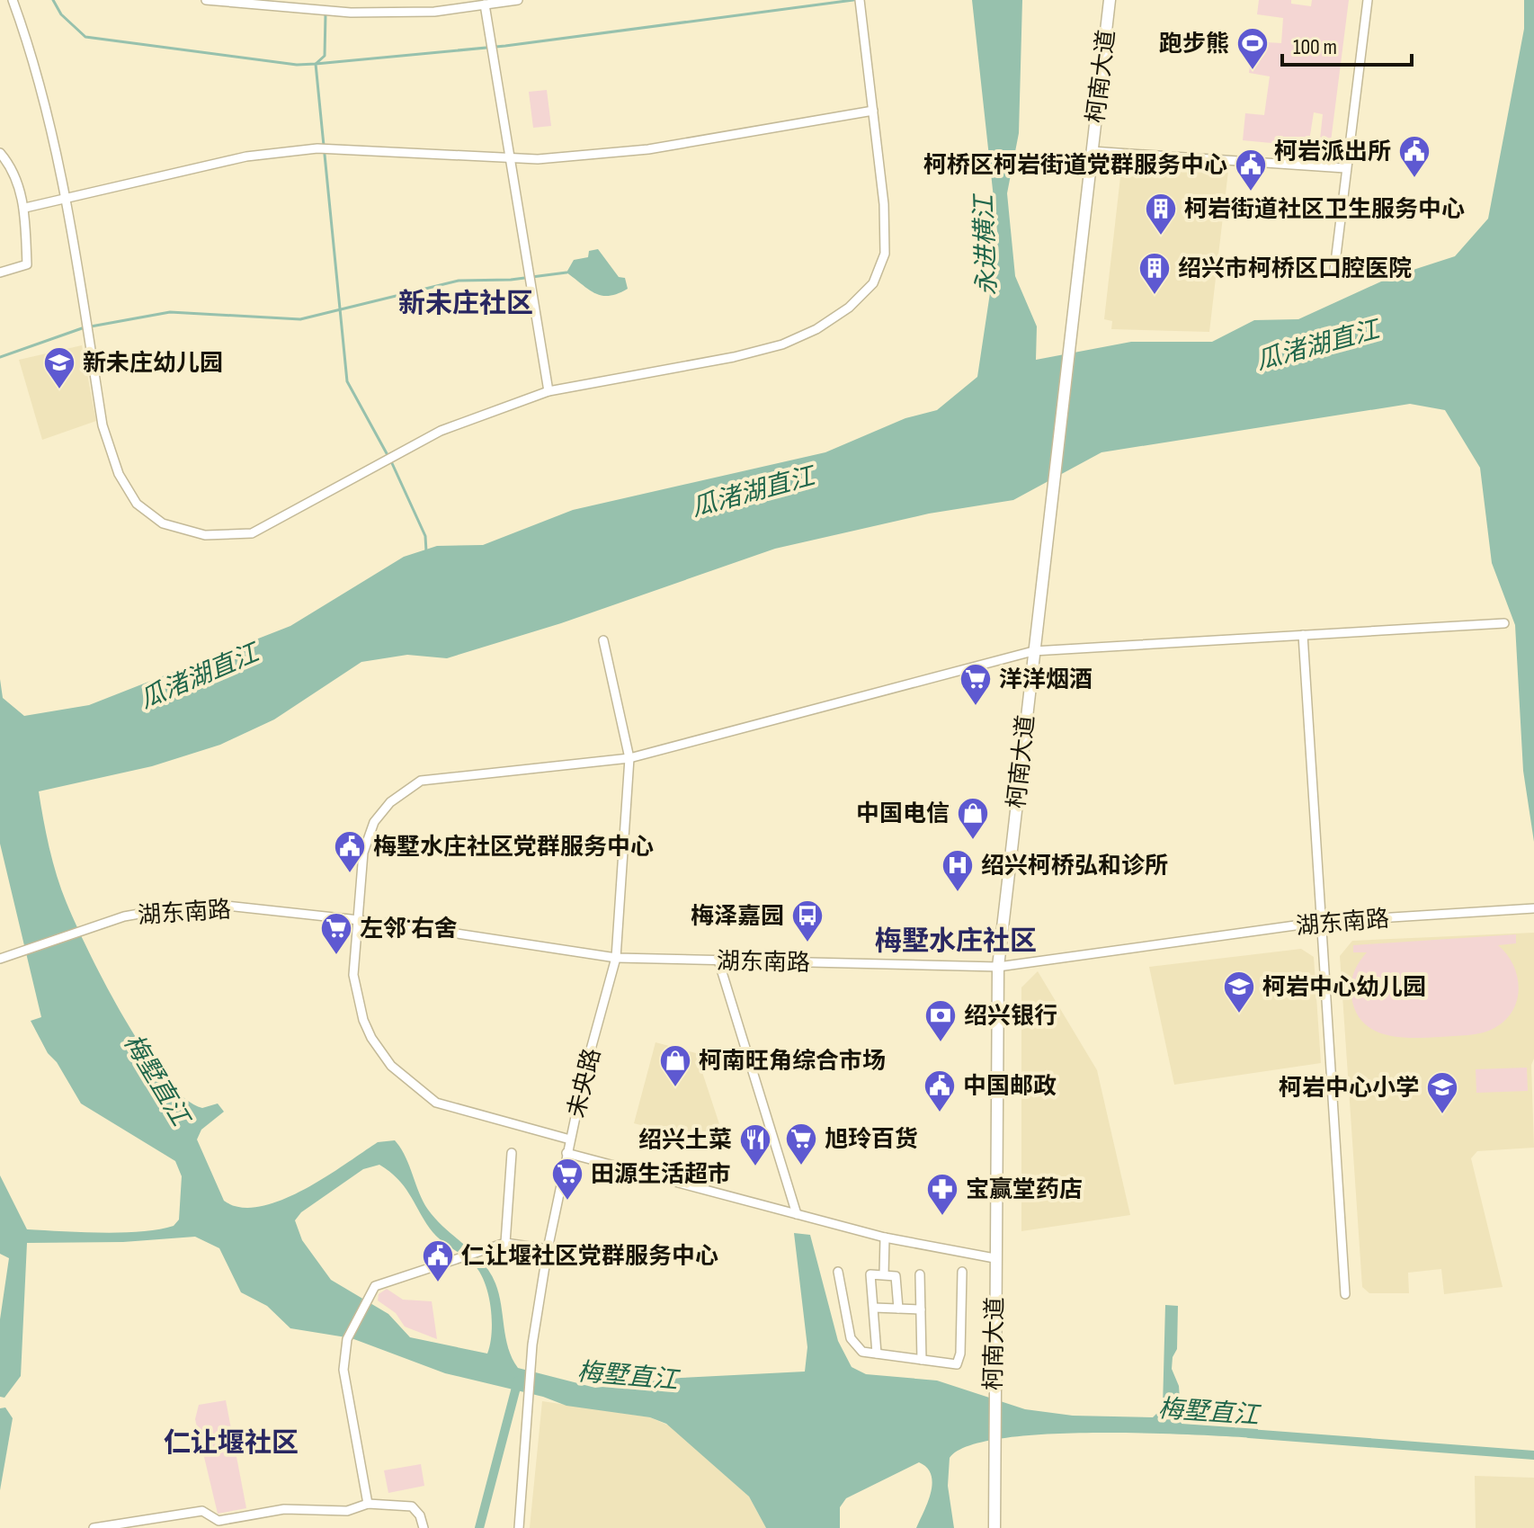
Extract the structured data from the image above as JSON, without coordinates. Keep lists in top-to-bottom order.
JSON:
{
  "streets": {
    "main road": ["柯南大道"],
    "street": ["湖东南路", "未央路"]
  },
  "crossings": [
    ["柯南大道", "湖东南路"],
    ["湖东南路", "未央路"]
  ],
  "districts": ["新未庄社区", "梅墅水庄社区", "仁让堰社区"],
  "water": ["永进横江", "瓜渚湖直江", "梅墅直江"],
  "places": {
    "sports": ["跑步熊"],
    "public building": [
      "柯岩派出所",
      "柯桥区柯岩街道党群服务中心",
      "梅墅水庄社区党群服务中心",
      "中国邮政",
      "仁让堰社区党群服务中心"
    ],
    "building": ["柯岩街道社区卫生服务中心", "绍兴市柯桥区口腔医院"],
    "school or university": ["新未庄幼儿园", "柯岩中心幼儿园", "柯岩中心小学"],
    "supermarket": [
      "洋洋烟酒",
      "左邻˙右舍",
      "旭玲百货",
      "田源生活超市"
    ],
    "shop": ["中国电信", "柯南旺角综合市场"],
    "hospital": ["绍兴柯桥弘和诊所"],
    "bus stop": ["梅泽嘉园"],
    "bank": ["绍兴银行"],
    "restaurant": ["绍兴土菜"],
    "pharmacy": ["宝赢堂药店"]
  },
  "scale_bar": "100 m"
}
